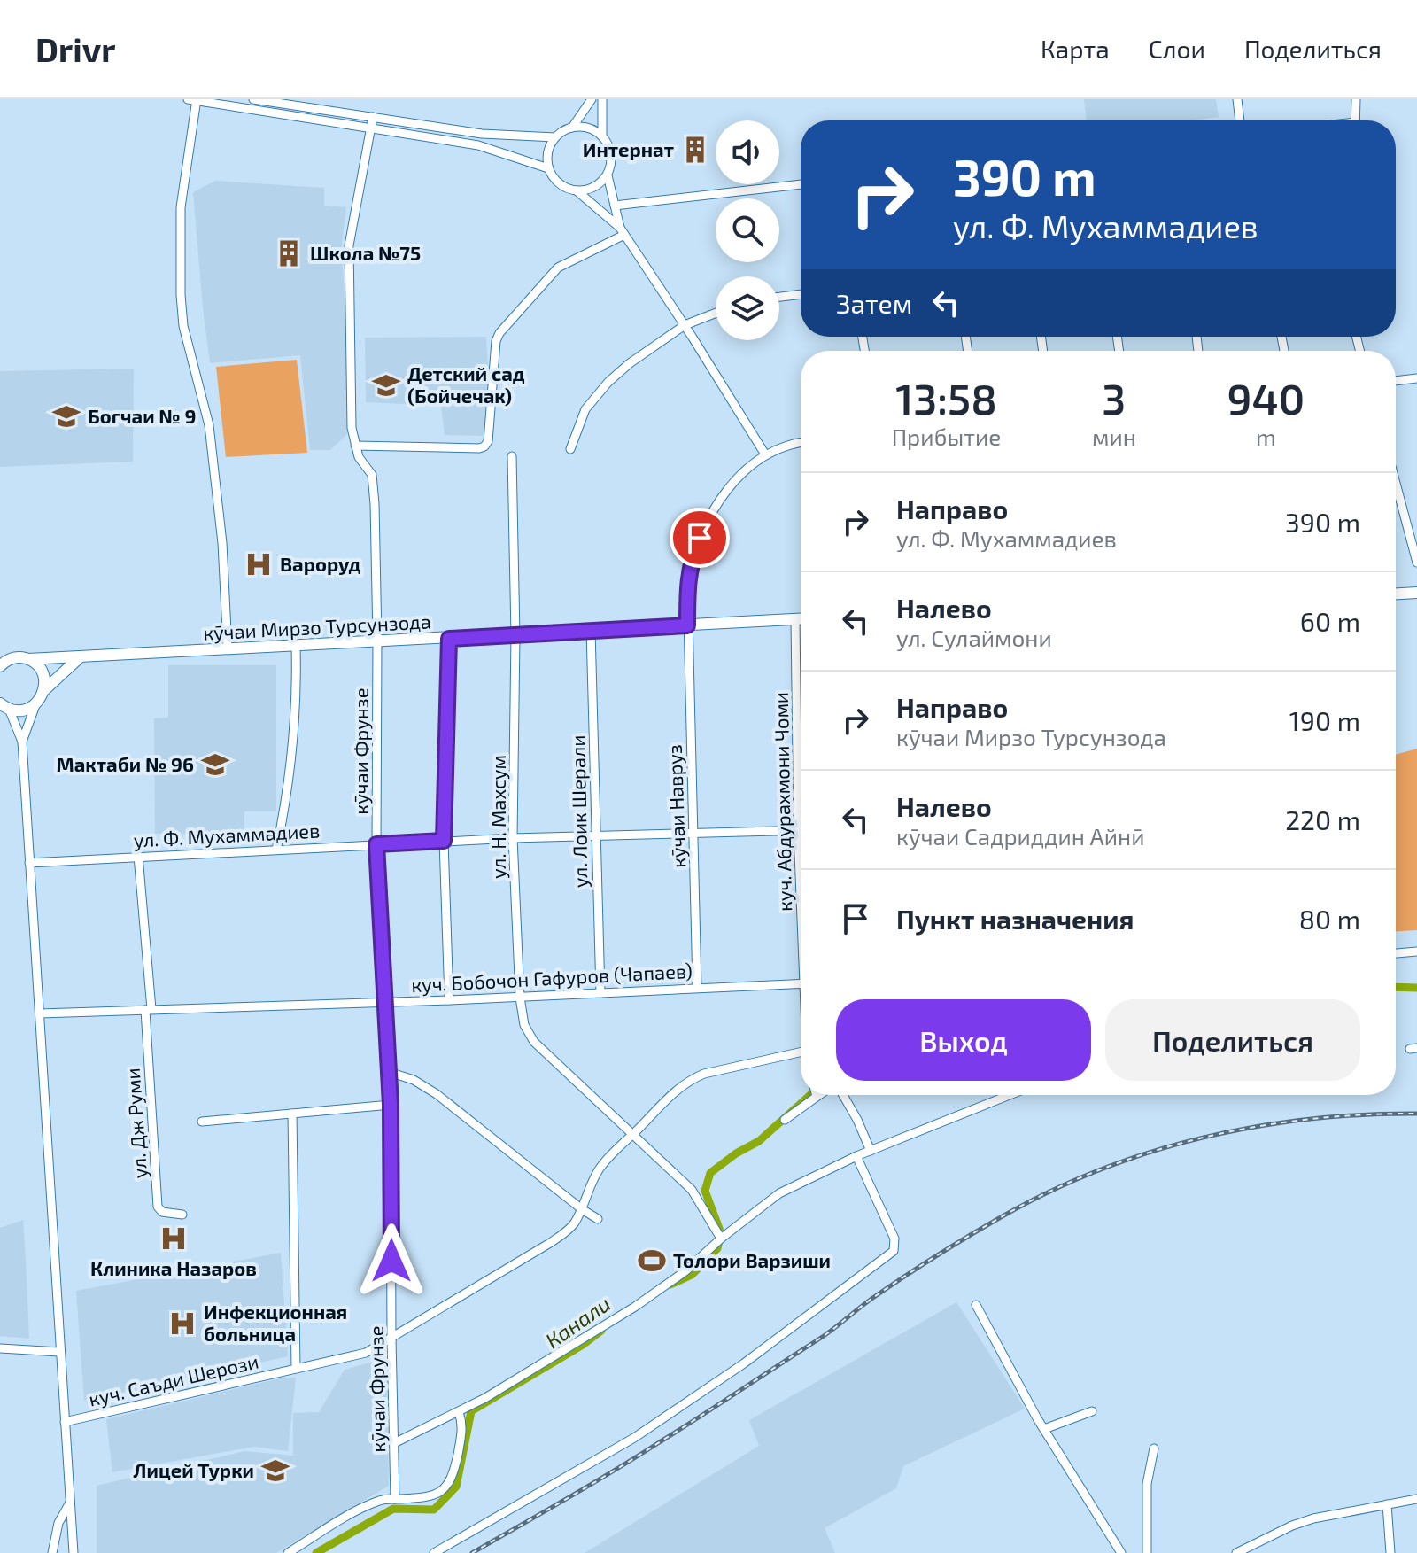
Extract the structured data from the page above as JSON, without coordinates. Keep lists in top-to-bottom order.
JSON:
{
  "streets": {
    "main road": ["кӯчаи Мирзо Турсунзода"],
    "street": [
      "кӯчаи Фрунзе",
      "куч. Абдурахмони Чоми",
      "кӯчаи Навруз",
      "ул. Лоик Шерали",
      "ул. Н. Махсум",
      "ул. Ф. Мухаммадиев",
      "куч. Бобочон Гафуров (Чапаев)",
      "ул. Дж Руми",
      "куч. Саъди Шерози"
    ]
  },
  "crossings": [
    ["кӯчаи Мирзо Турсунзода", "кӯчаи Фрунзе"],
    ["кӯчаи Мирзо Турсунзода", "куч. Абдурахмони Чоми"],
    ["кӯчаи Мирзо Турсунзода", "кӯчаи Навруз"],
    ["кӯчаи Мирзо Турсунзода", "ул. Лоик Шерали"],
    ["кӯчаи Мирзо Турсунзода", "ул. Н. Махсум"],
    ["кӯчаи Фрунзе", "ул. Ф. Мухаммадиев"],
    ["кӯчаи Фрунзе", "куч. Бобочон Гафуров (Чапаев)"],
    ["кӯчаи Фрунзе", "куч. Саъди Шерози"],
    ["куч. Абдурахмони Чоми", "ул. Ф. Мухаммадиев"],
    ["кӯчаи Навруз", "ул. Ф. Мухаммадиев"],
    ["кӯчаи Навруз", "куч. Бобочон Гафуров (Чапаев)"],
    ["ул. Лоик Шерали", "ул. Ф. Мухаммадиев"],
    ["ул. Лоик Шерали", "куч. Бобочон Гафуров (Чапаев)"],
    ["ул. Н. Махсум", "ул. Ф. Мухаммадиев"],
    ["ул. Н. Махсум", "куч. Бобочон Гафуров (Чапаев)"],
    ["ул. Н. Махсум", "куч. Саъди Шерози"],
    ["куч. Бобочон Гафуров (Чапаев)", "ул. Дж Руми"]
  ],
  "water": ["Канали"],
  "places": {
    "building": ["Интернат", "Школа №75"],
    "school or university": [
      "Детский сад (Бойчечак)",
      "Богчаи № 9",
      "Мактаби № 96",
      "Лицей Турки"
    ],
    "hospital": ["Вароруд", "Клиника Назаров", "Инфекционная больница"],
    "sports": ["Толори Варзиши"]
  },
  "page": {
    "header": "Drivr",
    "nav": ["Карта", "Слои", "Поделиться"],
    "turn": ["390 m", "ул. Ф. Мухаммадиев"],
    "then": "Затем",
    "eta": [
      "13:58",
      "Прибытие",
      "3",
      "мин",
      "940",
      "m"
    ],
    "list": [
      {
        "name": "Направо",
        "note": "ул. Ф. Мухаммадиев",
        "value": "390 m"
      },
      {
        "name": "Налево",
        "note": "ул. Сулаймони",
        "value": "60 m"
      },
      {
        "name": "Направо",
        "note": "кӯчаи Мирзо Турсунзода",
        "value": "190 m"
      },
      {
        "name": "Налево",
        "note": "кӯчаи Садриддин Айнӣ",
        "value": "220 m"
      },
      {
        "name": "Пункт назначения",
        "value": "80 m"
      }
    ],
    "buttons": ["Выход", "Поделиться"]
  }
}
